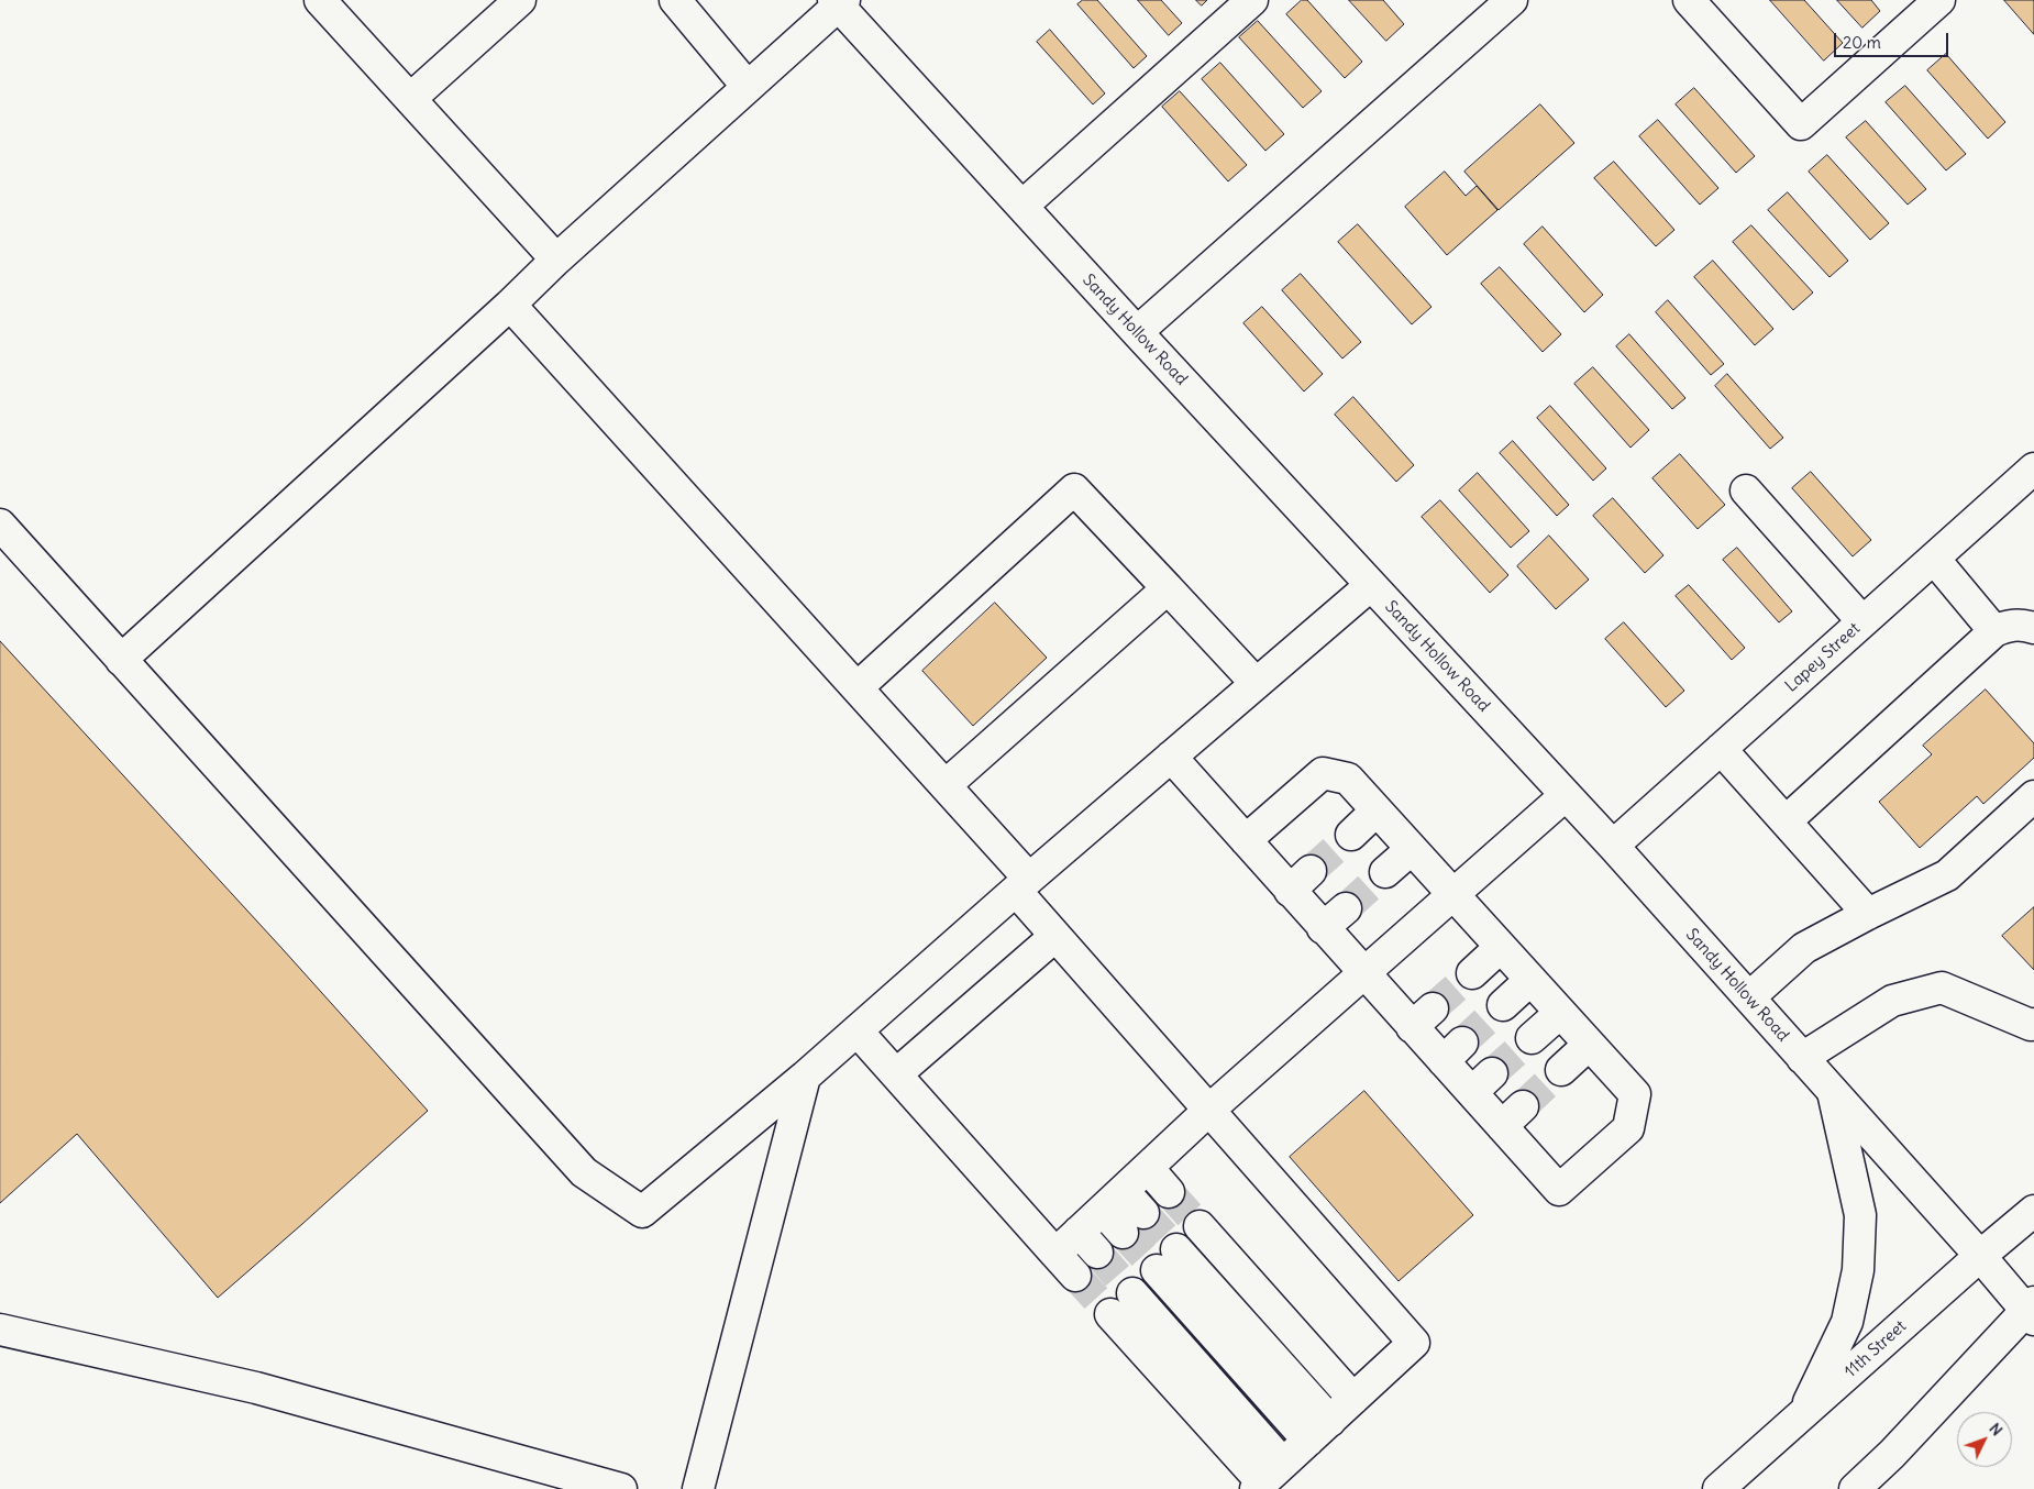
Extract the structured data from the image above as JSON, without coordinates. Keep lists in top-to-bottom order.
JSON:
{
  "streets": {
    "street": ["Sandy Hollow Road", "Lapey Street", "11th Street"]
  },
  "crossings": [
    ["Sandy Hollow Road", "Lapey Street"],
    ["Sandy Hollow Road", "11th Street"]
  ],
  "scale_bar": "20 m",
  "north": "top right"
}
